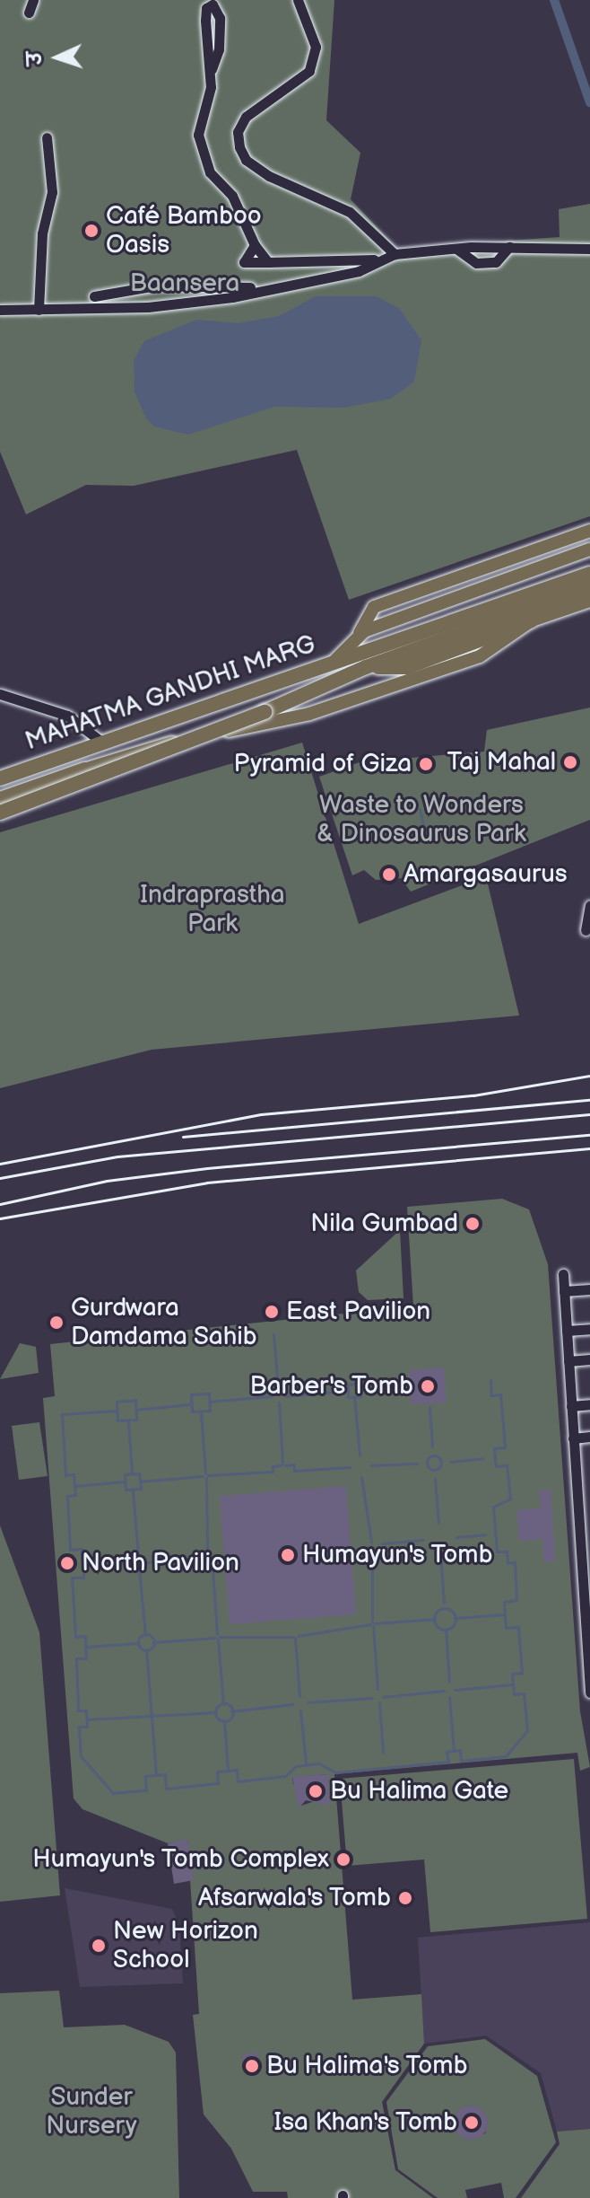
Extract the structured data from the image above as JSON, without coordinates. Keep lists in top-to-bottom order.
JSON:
{
  "streets": {
    "highway": ["MAHATMA GANDHI MARG"]
  },
  "parks": [
    "Baansera",
    "Waste to Wonders & Dinosaurus Park",
    "Indraprastha Park",
    "Sunder Nursery"
  ],
  "places": [
    "Café Bamboo Oasis",
    "Taj Mahal",
    "Pyramid of Giza",
    "Amargasaurus",
    "Nila Gumbad",
    "East Pavilion",
    "Gurdwara Damdama Sahib",
    "Barber's Tomb",
    "Humayun's Tomb",
    "North Pavilion",
    "Bu Halima Gate",
    "Humayun's Tomb Complex",
    "Afsarwala's Tomb",
    "New Horizon School",
    "Bu Halima's Tomb",
    "Isa Khan's Tomb"
  ],
  "north": "left"
}
